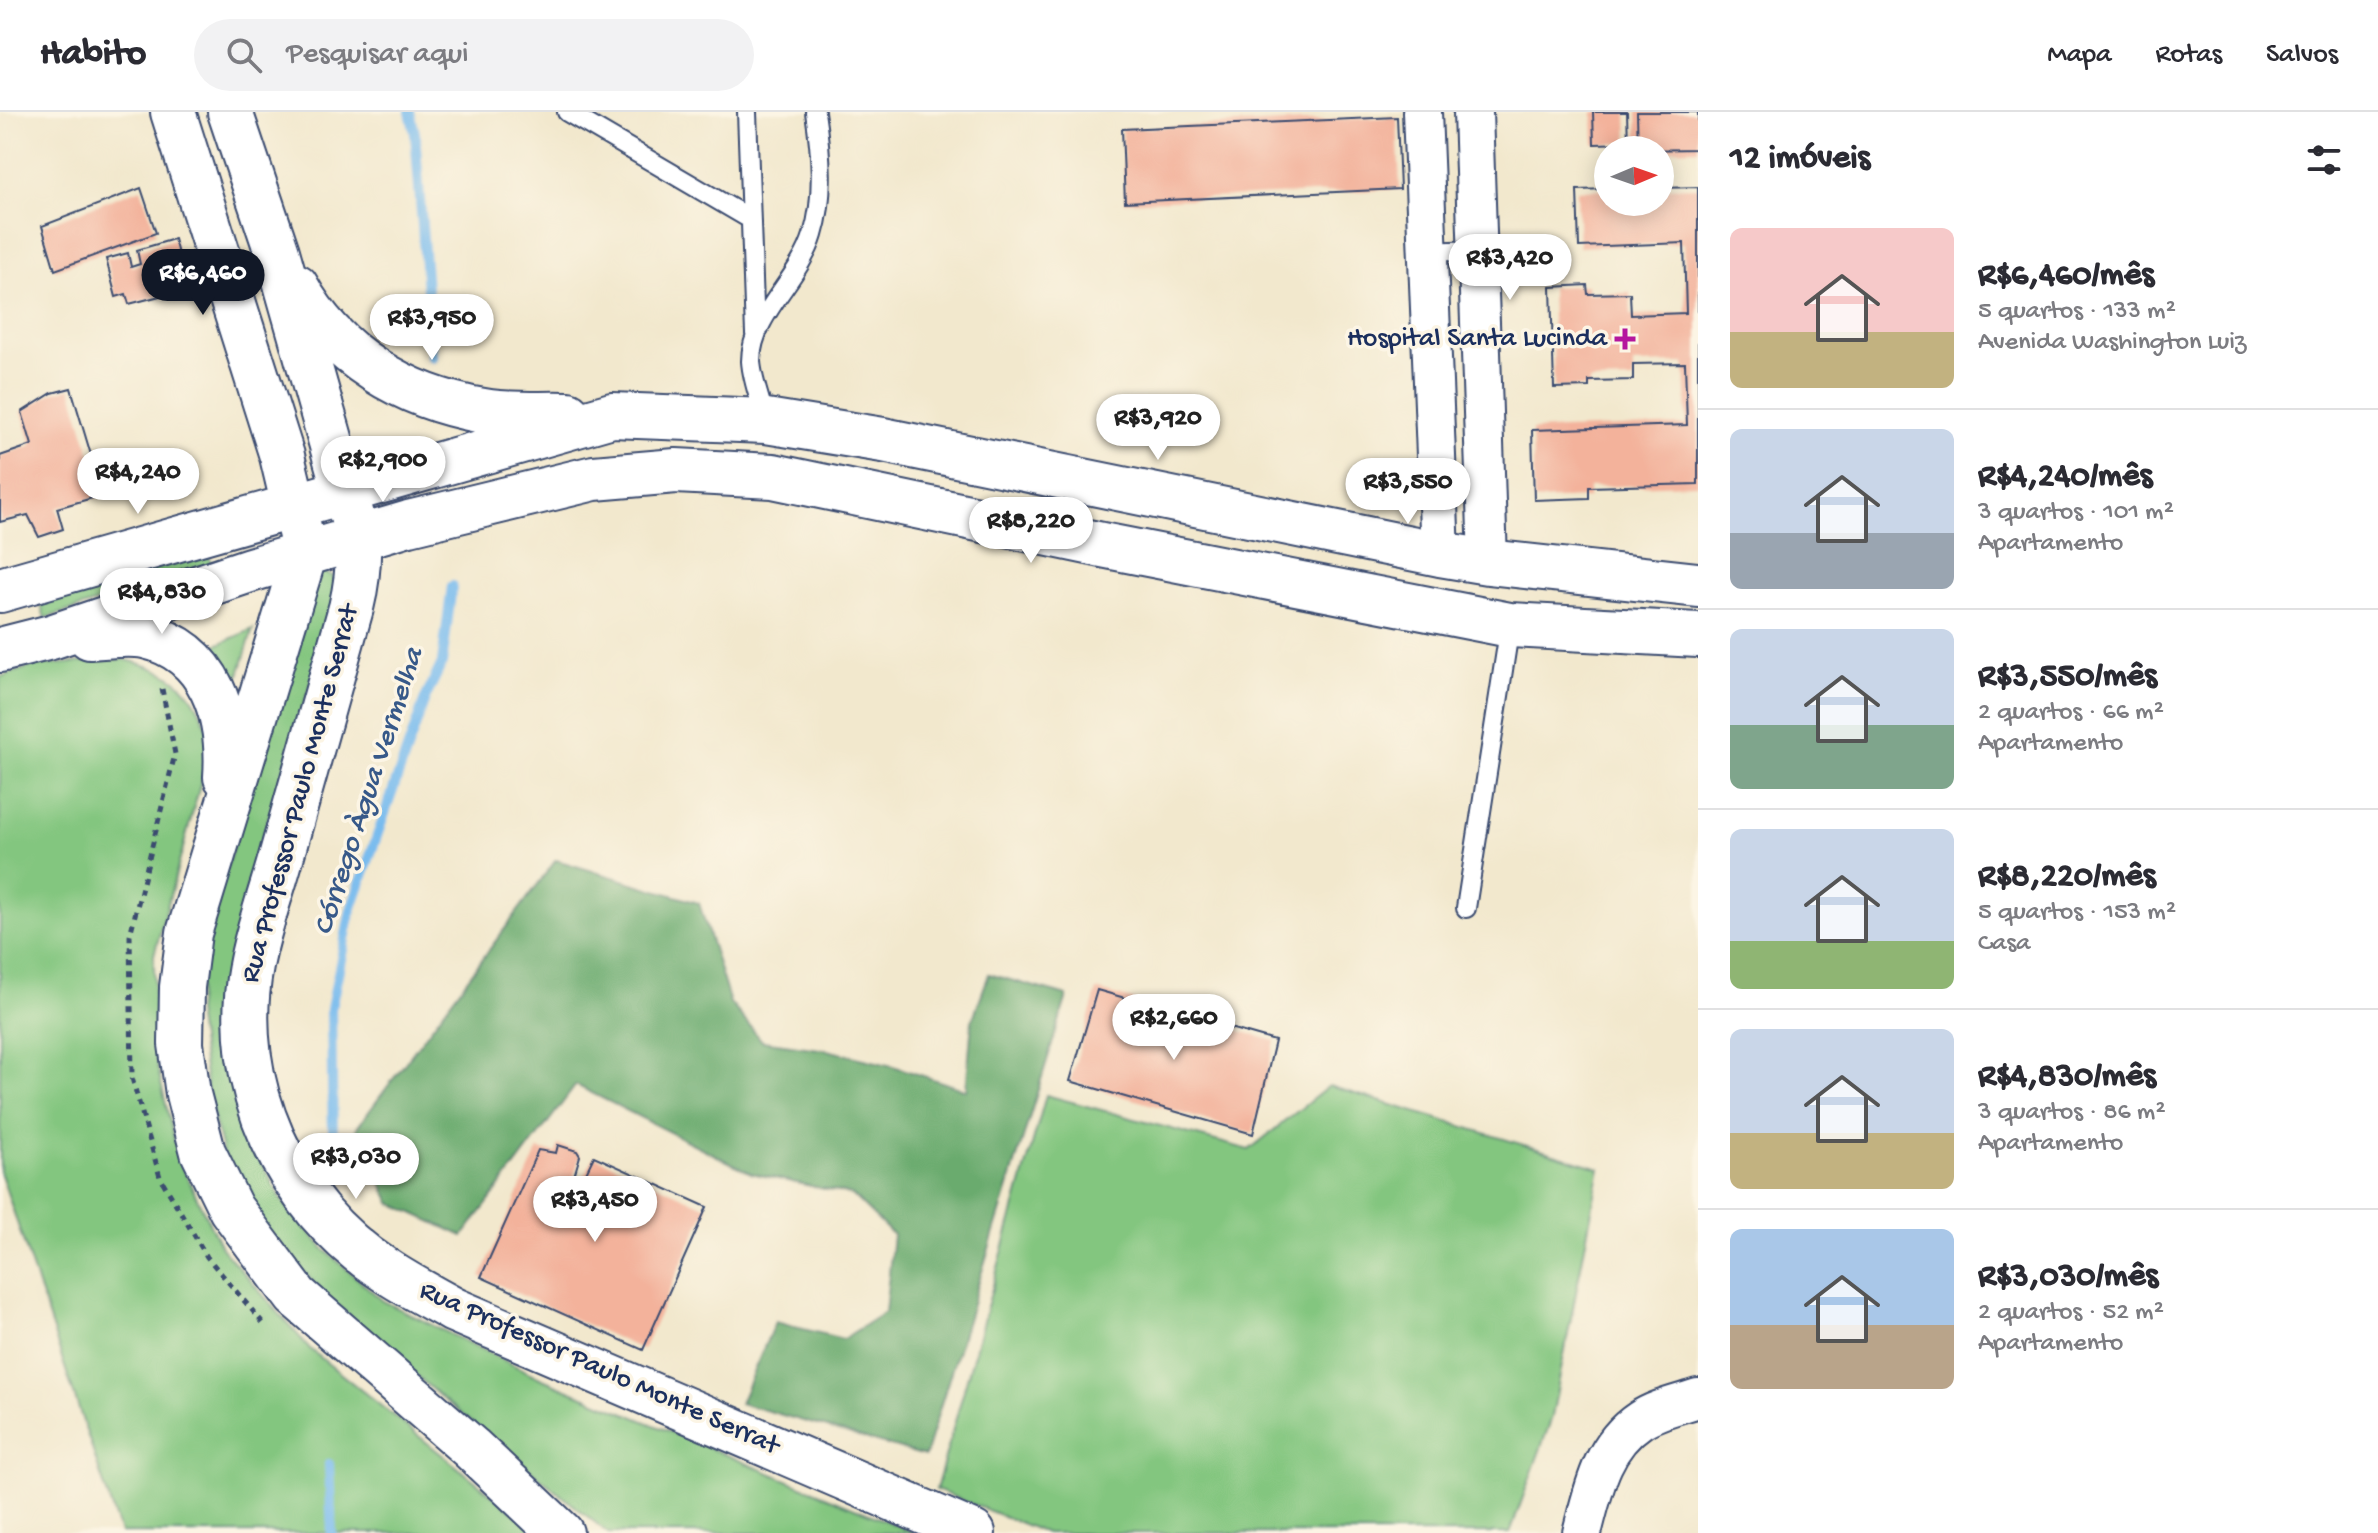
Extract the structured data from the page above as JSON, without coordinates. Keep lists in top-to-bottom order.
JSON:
{
  "streets": {
    "main road": ["Rua Professor Paulo Monte Serrat"]
  },
  "water": ["Córrego Àgua Vermelha"],
  "places": {
    "health": ["Hospital Santa Lucinda"]
  },
  "north": "right",
  "page": {
    "header": "Habito",
    "search": "Pesquisar aqui",
    "nav": ["Mapa", "Rotas", "Salvos"],
    "heading": "12 imóveis",
    "list": [
      {
        "name": "R$6,460/mês",
        "note": "5 quartos · 133 m² · Avenida Washington Luiz"
      },
      {
        "name": "R$4,240/mês",
        "note": "3 quartos · 101 m² · Apartamento"
      },
      {
        "name": "R$3,550/mês",
        "note": "2 quartos · 66 m² · Apartamento"
      },
      {
        "name": "R$8,220/mês",
        "note": "5 quartos · 153 m² · Casa"
      },
      {
        "name": "R$4,830/mês",
        "note": "3 quartos · 86 m² · Apartamento"
      },
      {
        "name": "R$3,030/mês",
        "note": "2 quartos · 52 m² · Apartamento"
      }
    ],
    "price": [
      "R$3,420",
      "R$6,460",
      "R$3,950",
      "R$3,920",
      "R$2,900",
      "R$4,240",
      "R$3,550",
      "R$8,220",
      "R$4,830",
      "R$2,660",
      "R$3,030",
      "R$3,450"
    ]
  }
}
